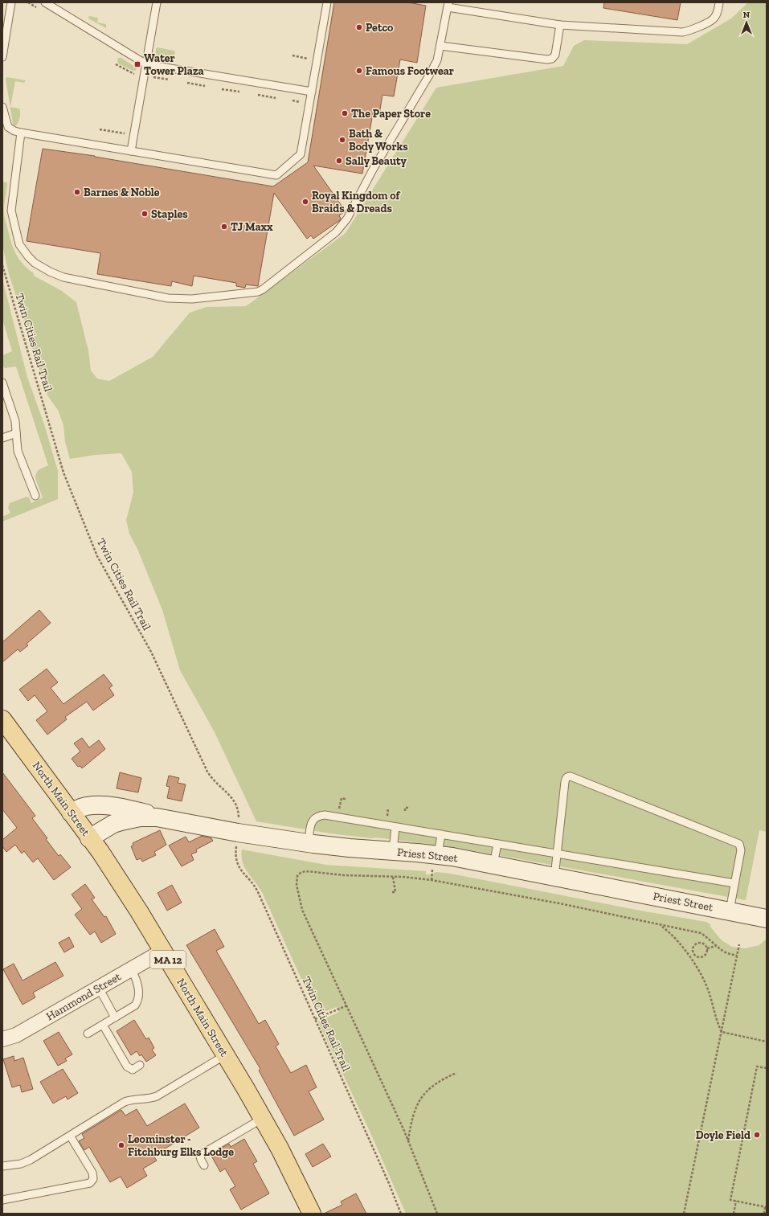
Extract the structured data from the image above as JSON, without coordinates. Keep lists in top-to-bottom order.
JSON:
{
  "streets": {
    "main road": ["North Main Street", "Priest Street", "MA 12"],
    "street": ["Hammond Street"],
    "path": ["Twin Cities Rail Trail"]
  },
  "crossings": [
    ["North Main Street", "Priest Street"],
    ["North Main Street", "Hammond Street"]
  ],
  "places": {
    "other": [
      "Petco",
      "Famous Footwear",
      "The Paper Store",
      "Bath & Body Works",
      "Sally Beauty",
      "Barnes & Noble",
      "Royal Kingdom of Braids & Dreads",
      "Staples",
      "TJ Maxx",
      "Doyle Field",
      "Leominster - Fitchburg Elks Lodge"
    ],
    "transit": ["Water Tower Plaza"]
  },
  "north": "top"
}
